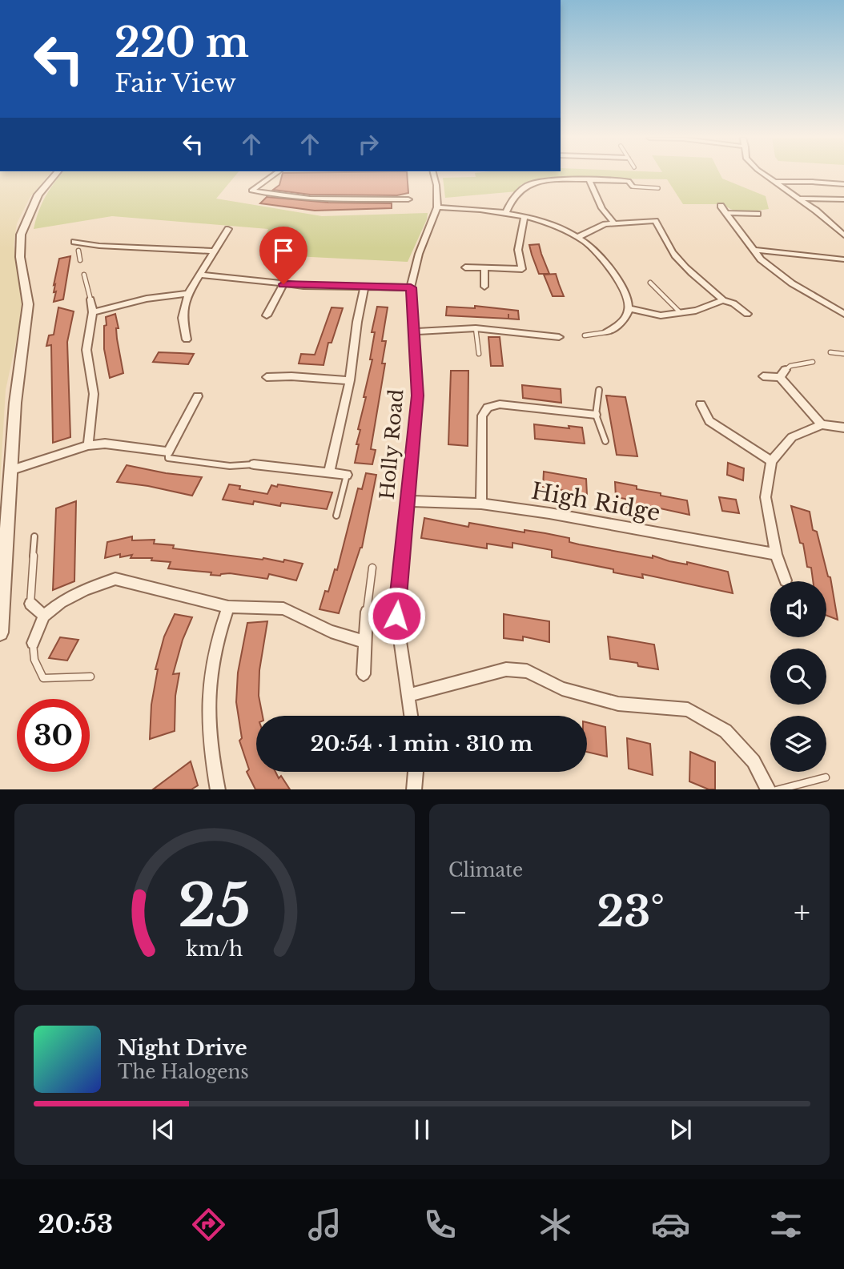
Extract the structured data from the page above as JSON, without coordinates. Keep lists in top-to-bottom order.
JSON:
{
  "streets": {
    "street": ["Holly Road", "High Ridge"]
  },
  "crossings": [
    ["Holly Road", "High Ridge"]
  ],
  "page": {
    "turn": ["220 m", "Fair View"],
    "limit": "30",
    "trip": "20:54 · 1 min · 310 m",
    "tile": "Climate",
    "heat": ["−", "23°", "+"],
    "song": ["Night Drive", "The Halogens"],
    "tabs": "20:53",
    "gauge": ["25", "km/h"]
  }
}
